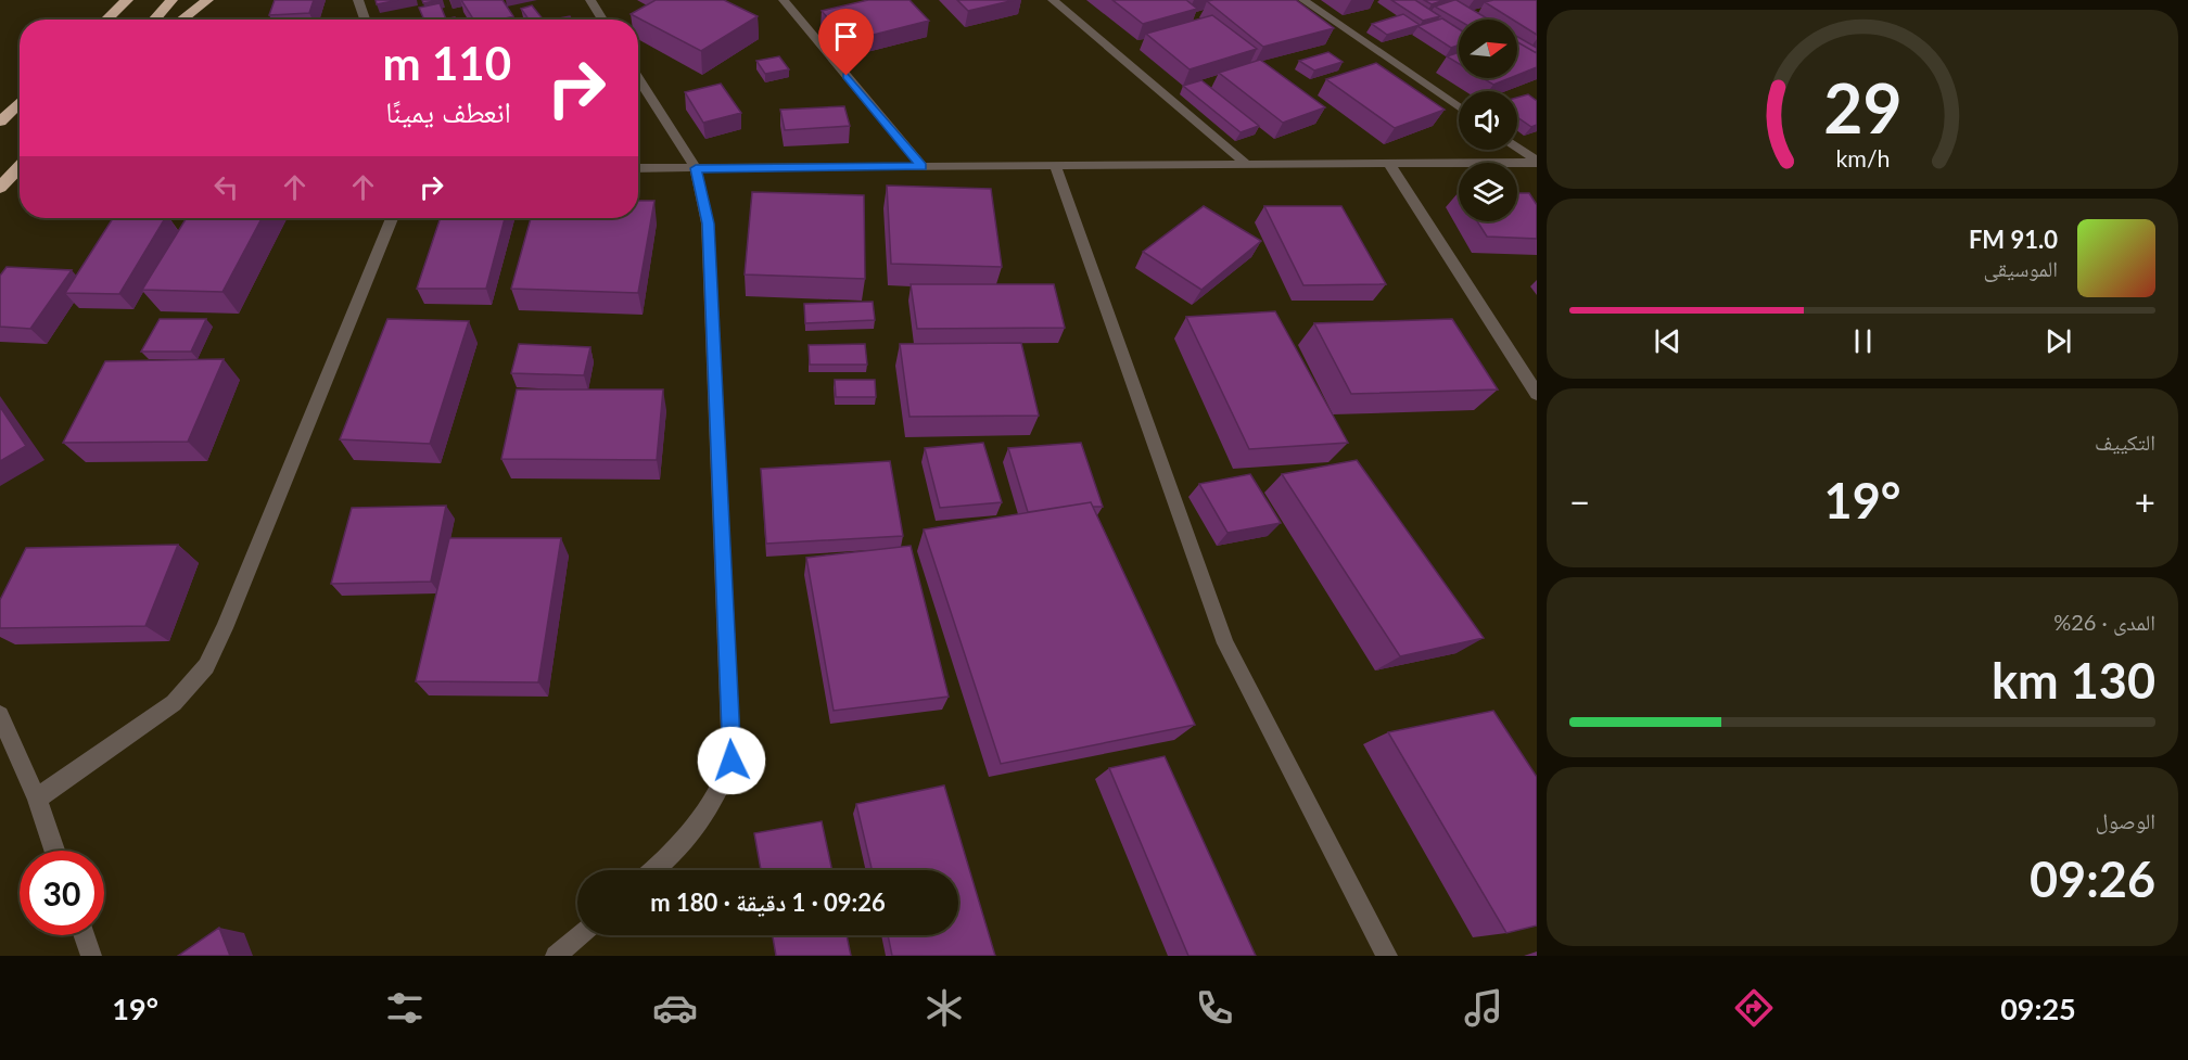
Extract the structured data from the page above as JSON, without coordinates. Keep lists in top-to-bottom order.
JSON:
{
  "north": "right",
  "page": {
    "turn": ["110 m", "انعطف يمينًا"],
    "song": ["91.0 FM", "الموسيقى"],
    "tile": [
      "التكييف",
      ["المدى · 26%", "130 km"],
      ["الوصول", "09:26"]
    ],
    "heat": ["−", "19°", "+"],
    "limit": "30",
    "trip": "09:26 · 1 دقيقة · 180 m",
    "tabs": ["09:25", "19°"],
    "gauge": ["29", "km/h"]
  }
}
